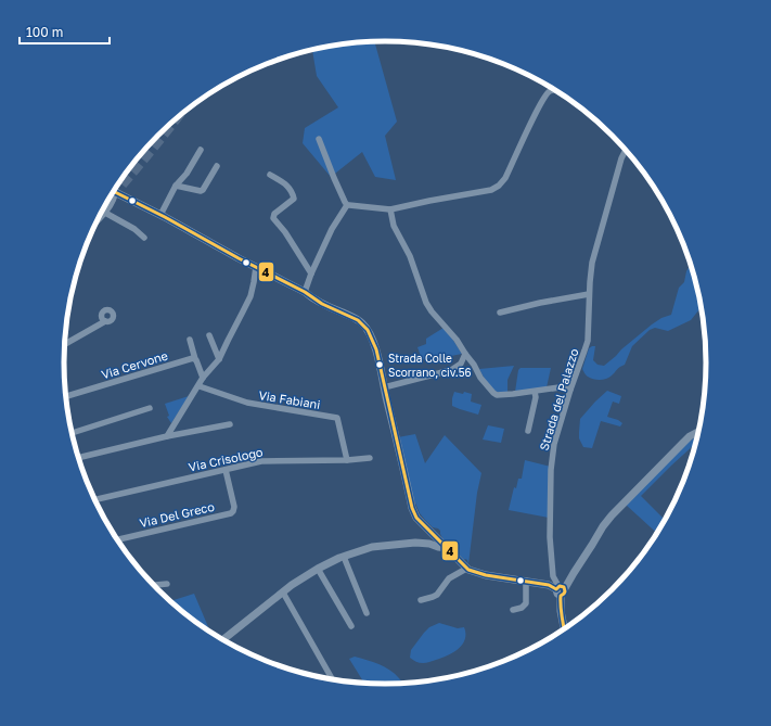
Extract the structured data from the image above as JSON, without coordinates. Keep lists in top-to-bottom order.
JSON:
{
  "streets": {
    "street": [
      "Via Cervone",
      "Via Fabiani",
      "Strada del Palazzo",
      "Via Crisologo",
      "Via Del Greco"
    ]
  },
  "crossings": [
    ["Via Fabiani", "Via Crisologo"],
    ["Via Crisologo", "Via Del Greco"]
  ],
  "places": ["Strada Colle Scorrano, civ.56"],
  "lines": ["transit line 4"],
  "scale_bar": "100 m"
}
